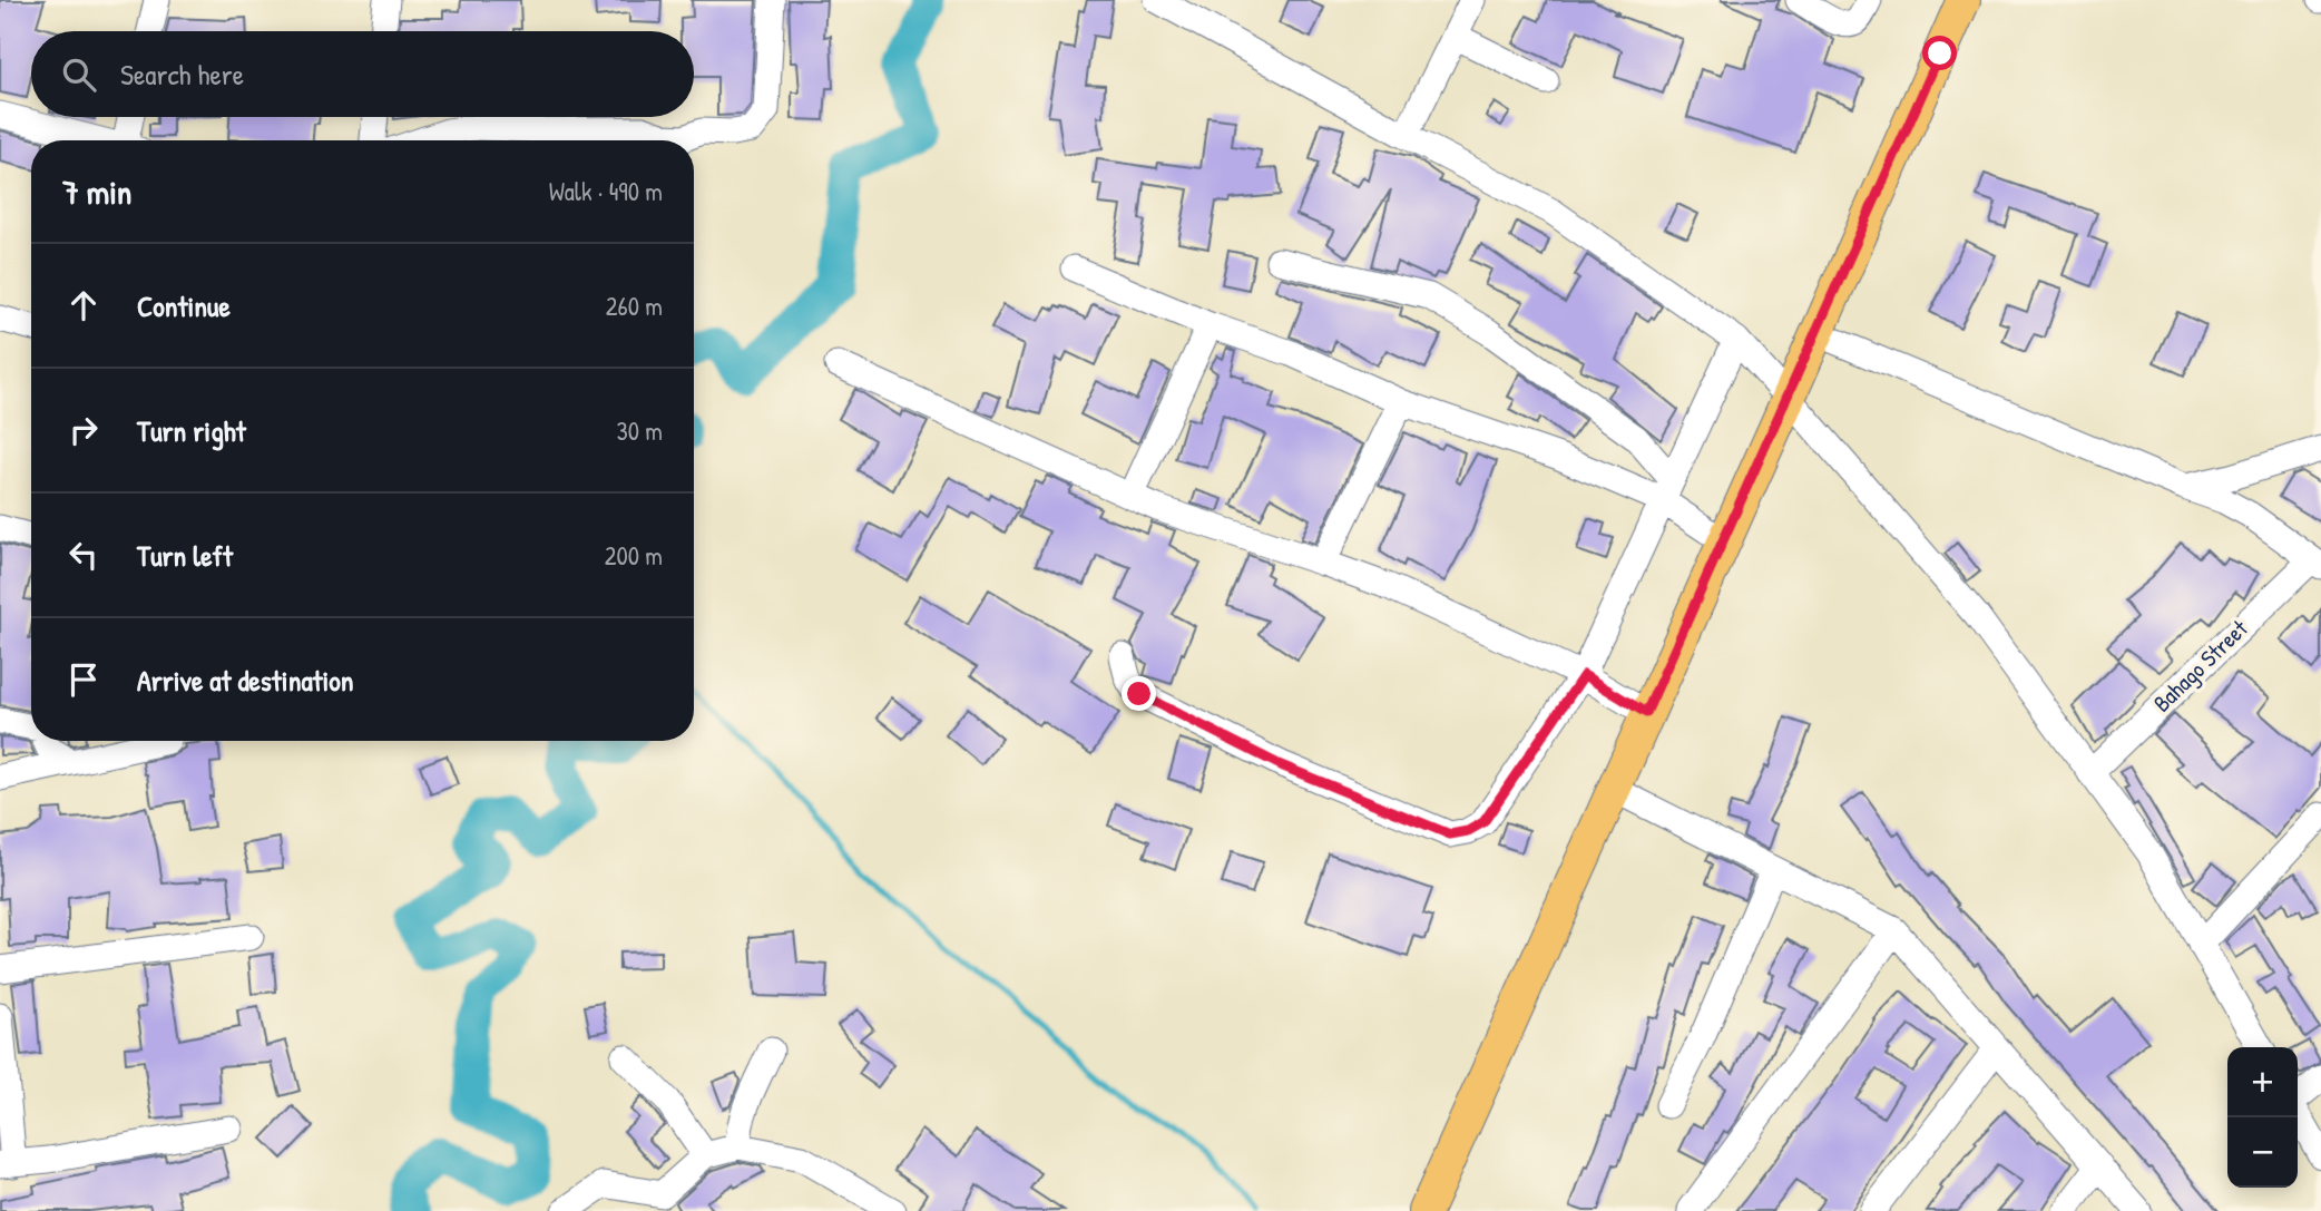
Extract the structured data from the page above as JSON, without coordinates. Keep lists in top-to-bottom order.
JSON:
{
  "streets": {
    "street": ["Bahago Street"]
  },
  "page": {
    "search": "Search here",
    "heading": ["7 min", "Walk · 490 m"],
    "list": [
      ["Continue", "260 m"],
      ["Turn right", "30 m"],
      ["Turn left", "200 m"],
      "Arrive at destination"
    ],
    "map_buttons": ["+", "−"]
  }
}
